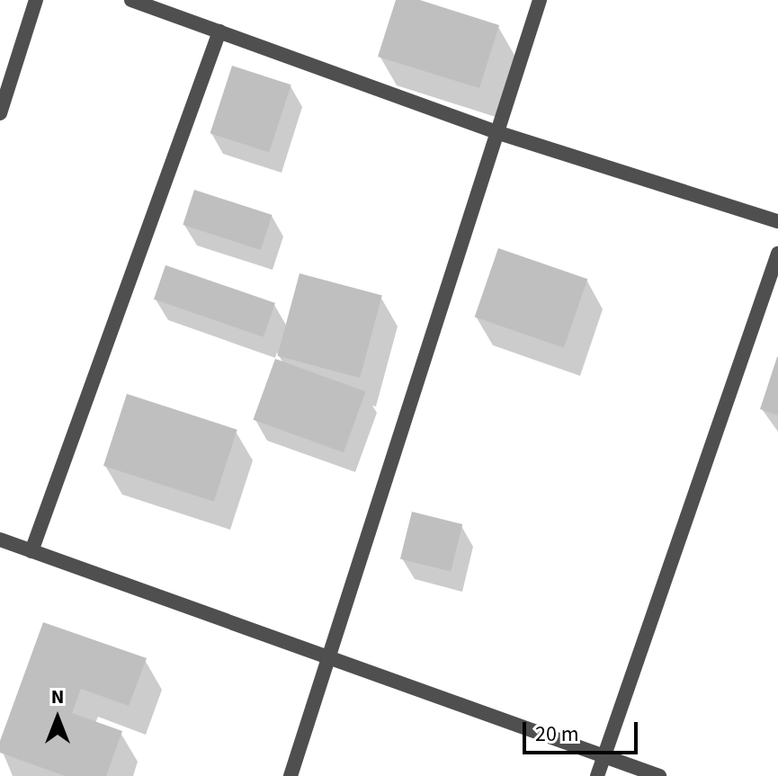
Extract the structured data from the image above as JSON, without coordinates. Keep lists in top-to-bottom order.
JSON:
{
  "scale_bar": "20 m",
  "north": "top"
}
